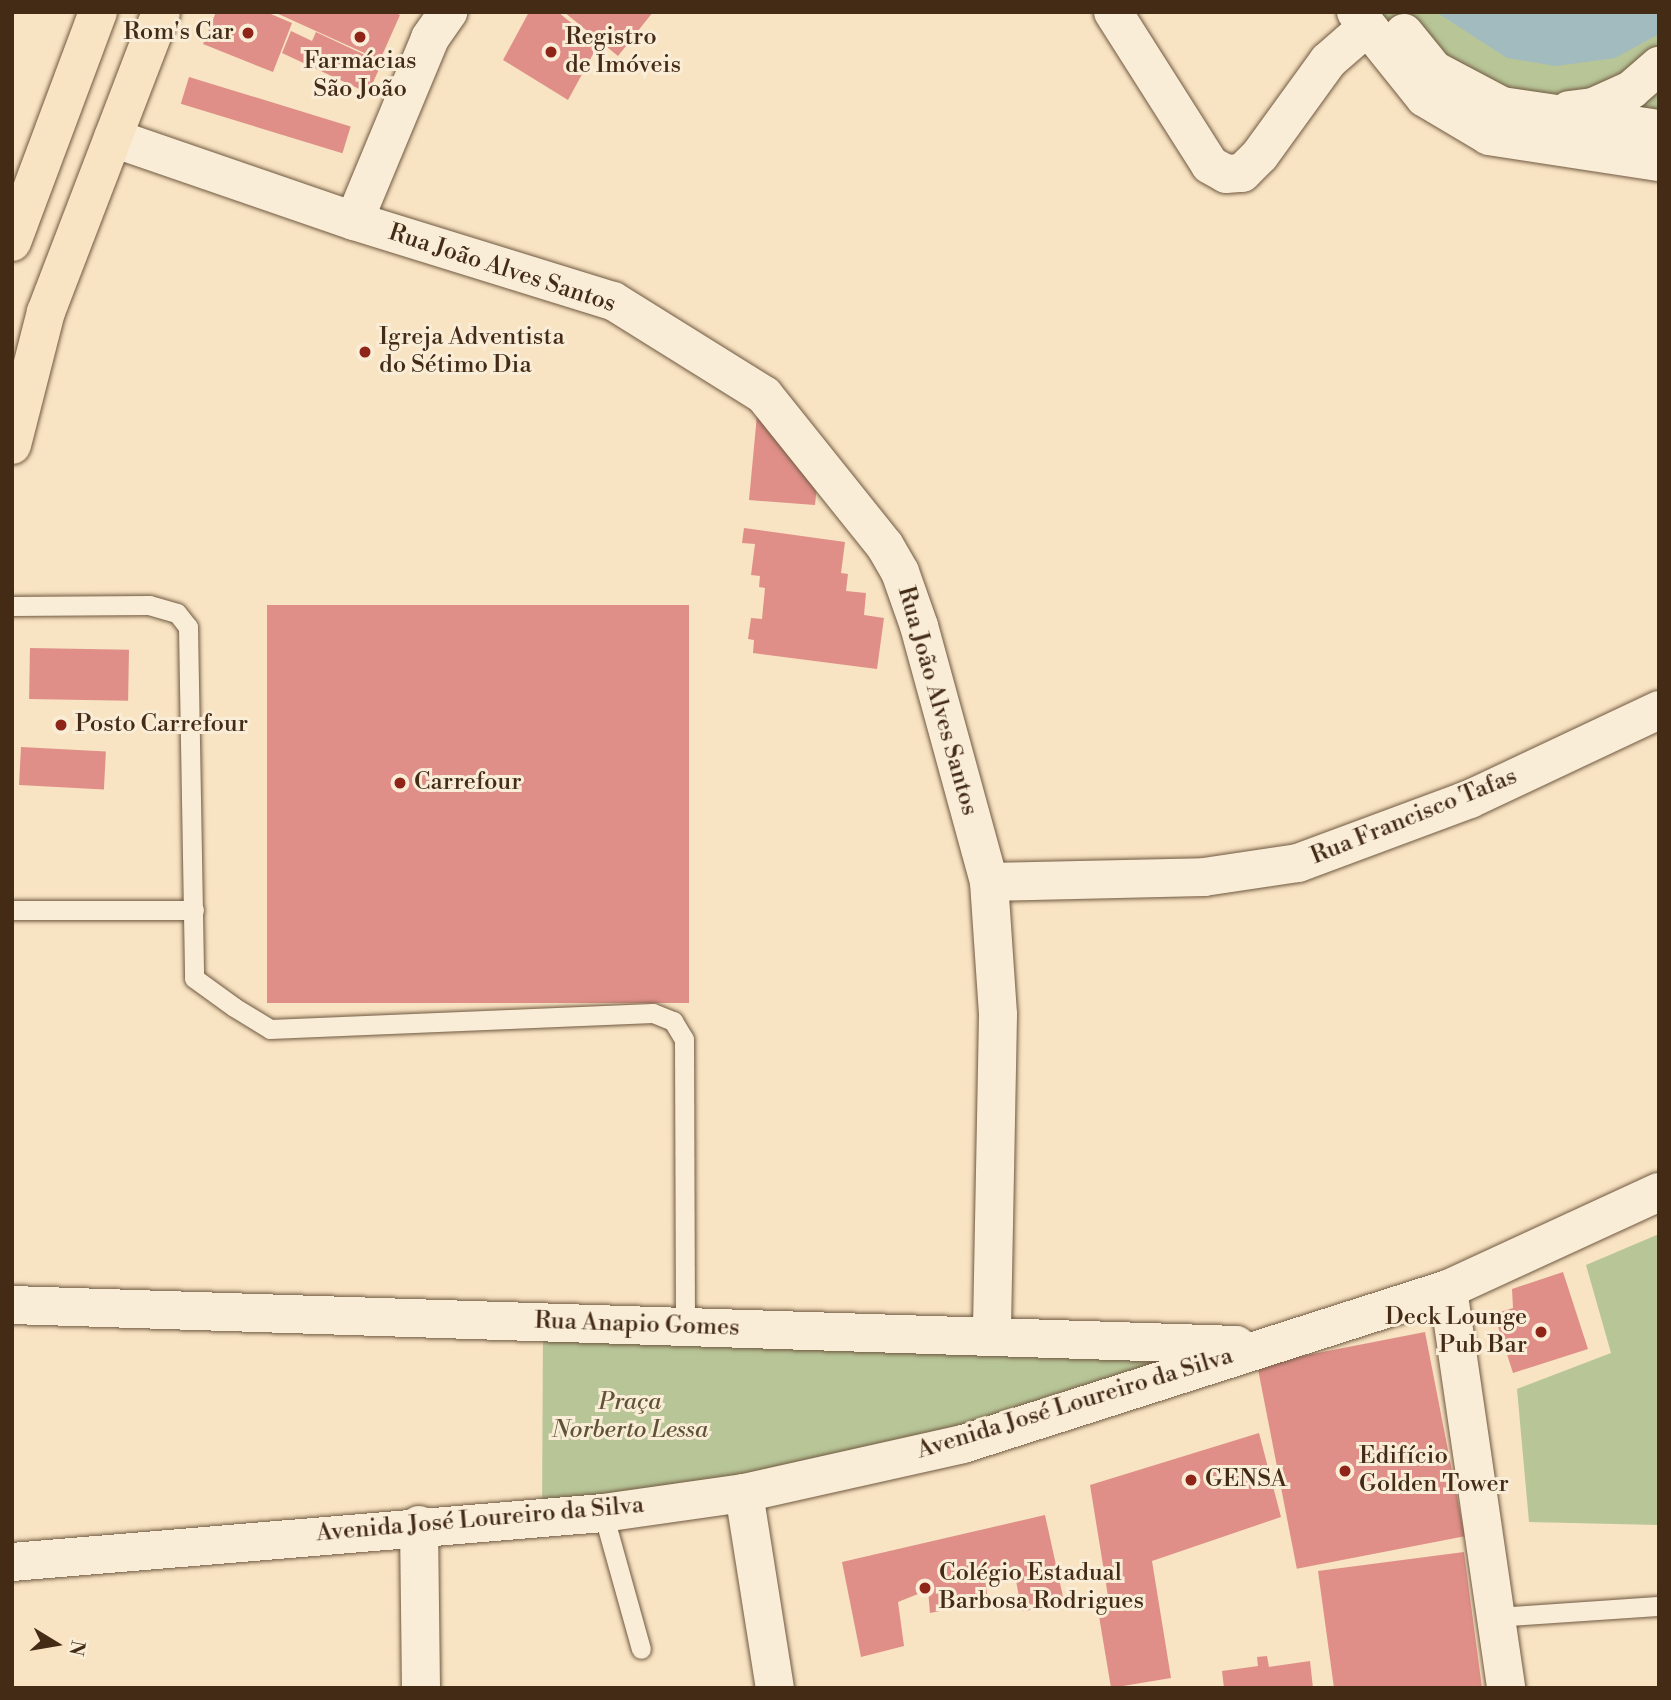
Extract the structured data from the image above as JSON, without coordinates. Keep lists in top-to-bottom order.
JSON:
{
  "streets": {
    "street": [
      "Rua João Alves Santos",
      "Rua Francisco Tafas",
      "Rua Anapio Gomes",
      "Avenida José Loureiro da Silva"
    ]
  },
  "crossings": [
    ["Rua João Alves Santos", "Rua Francisco Tafas"],
    ["Rua João Alves Santos", "Rua Anapio Gomes"],
    ["Rua Anapio Gomes", "Avenida José Loureiro da Silva"]
  ],
  "parks": ["Praça Norberto Lessa"],
  "places": [
    "Rom's Car",
    "Farmácias São João",
    "Registro de Imóveis",
    "Igreja Adventista do Sétimo Dia",
    "Posto Carrefour",
    "Carrefour",
    "Deck Lounge Pub Bar",
    "Edifício Golden Tower",
    "GENSA",
    "Colégio Estadual Barbosa Rodrigues"
  ],
  "north": "right"
}
